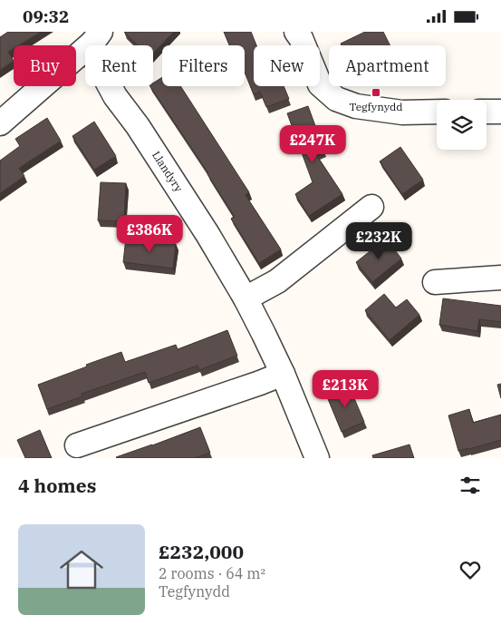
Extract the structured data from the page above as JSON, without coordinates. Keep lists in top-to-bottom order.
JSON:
{
  "streets": {
    "street": ["Llandyry"]
  },
  "places": {
    "transit": ["Tegfynydd"]
  },
  "page": {
    "status": "09:32",
    "chip": [
      "Buy",
      "Rent",
      "Filters",
      "New",
      "Apartment"
    ],
    "price": [
      "£247K",
      "£386K",
      "£232K",
      "£213K"
    ],
    "heading": "4 homes",
    "list": [
      {
        "name": "£232,000",
        "note": "2 rooms · 64 m² · Tegfynydd"
      }
    ]
  }
}
